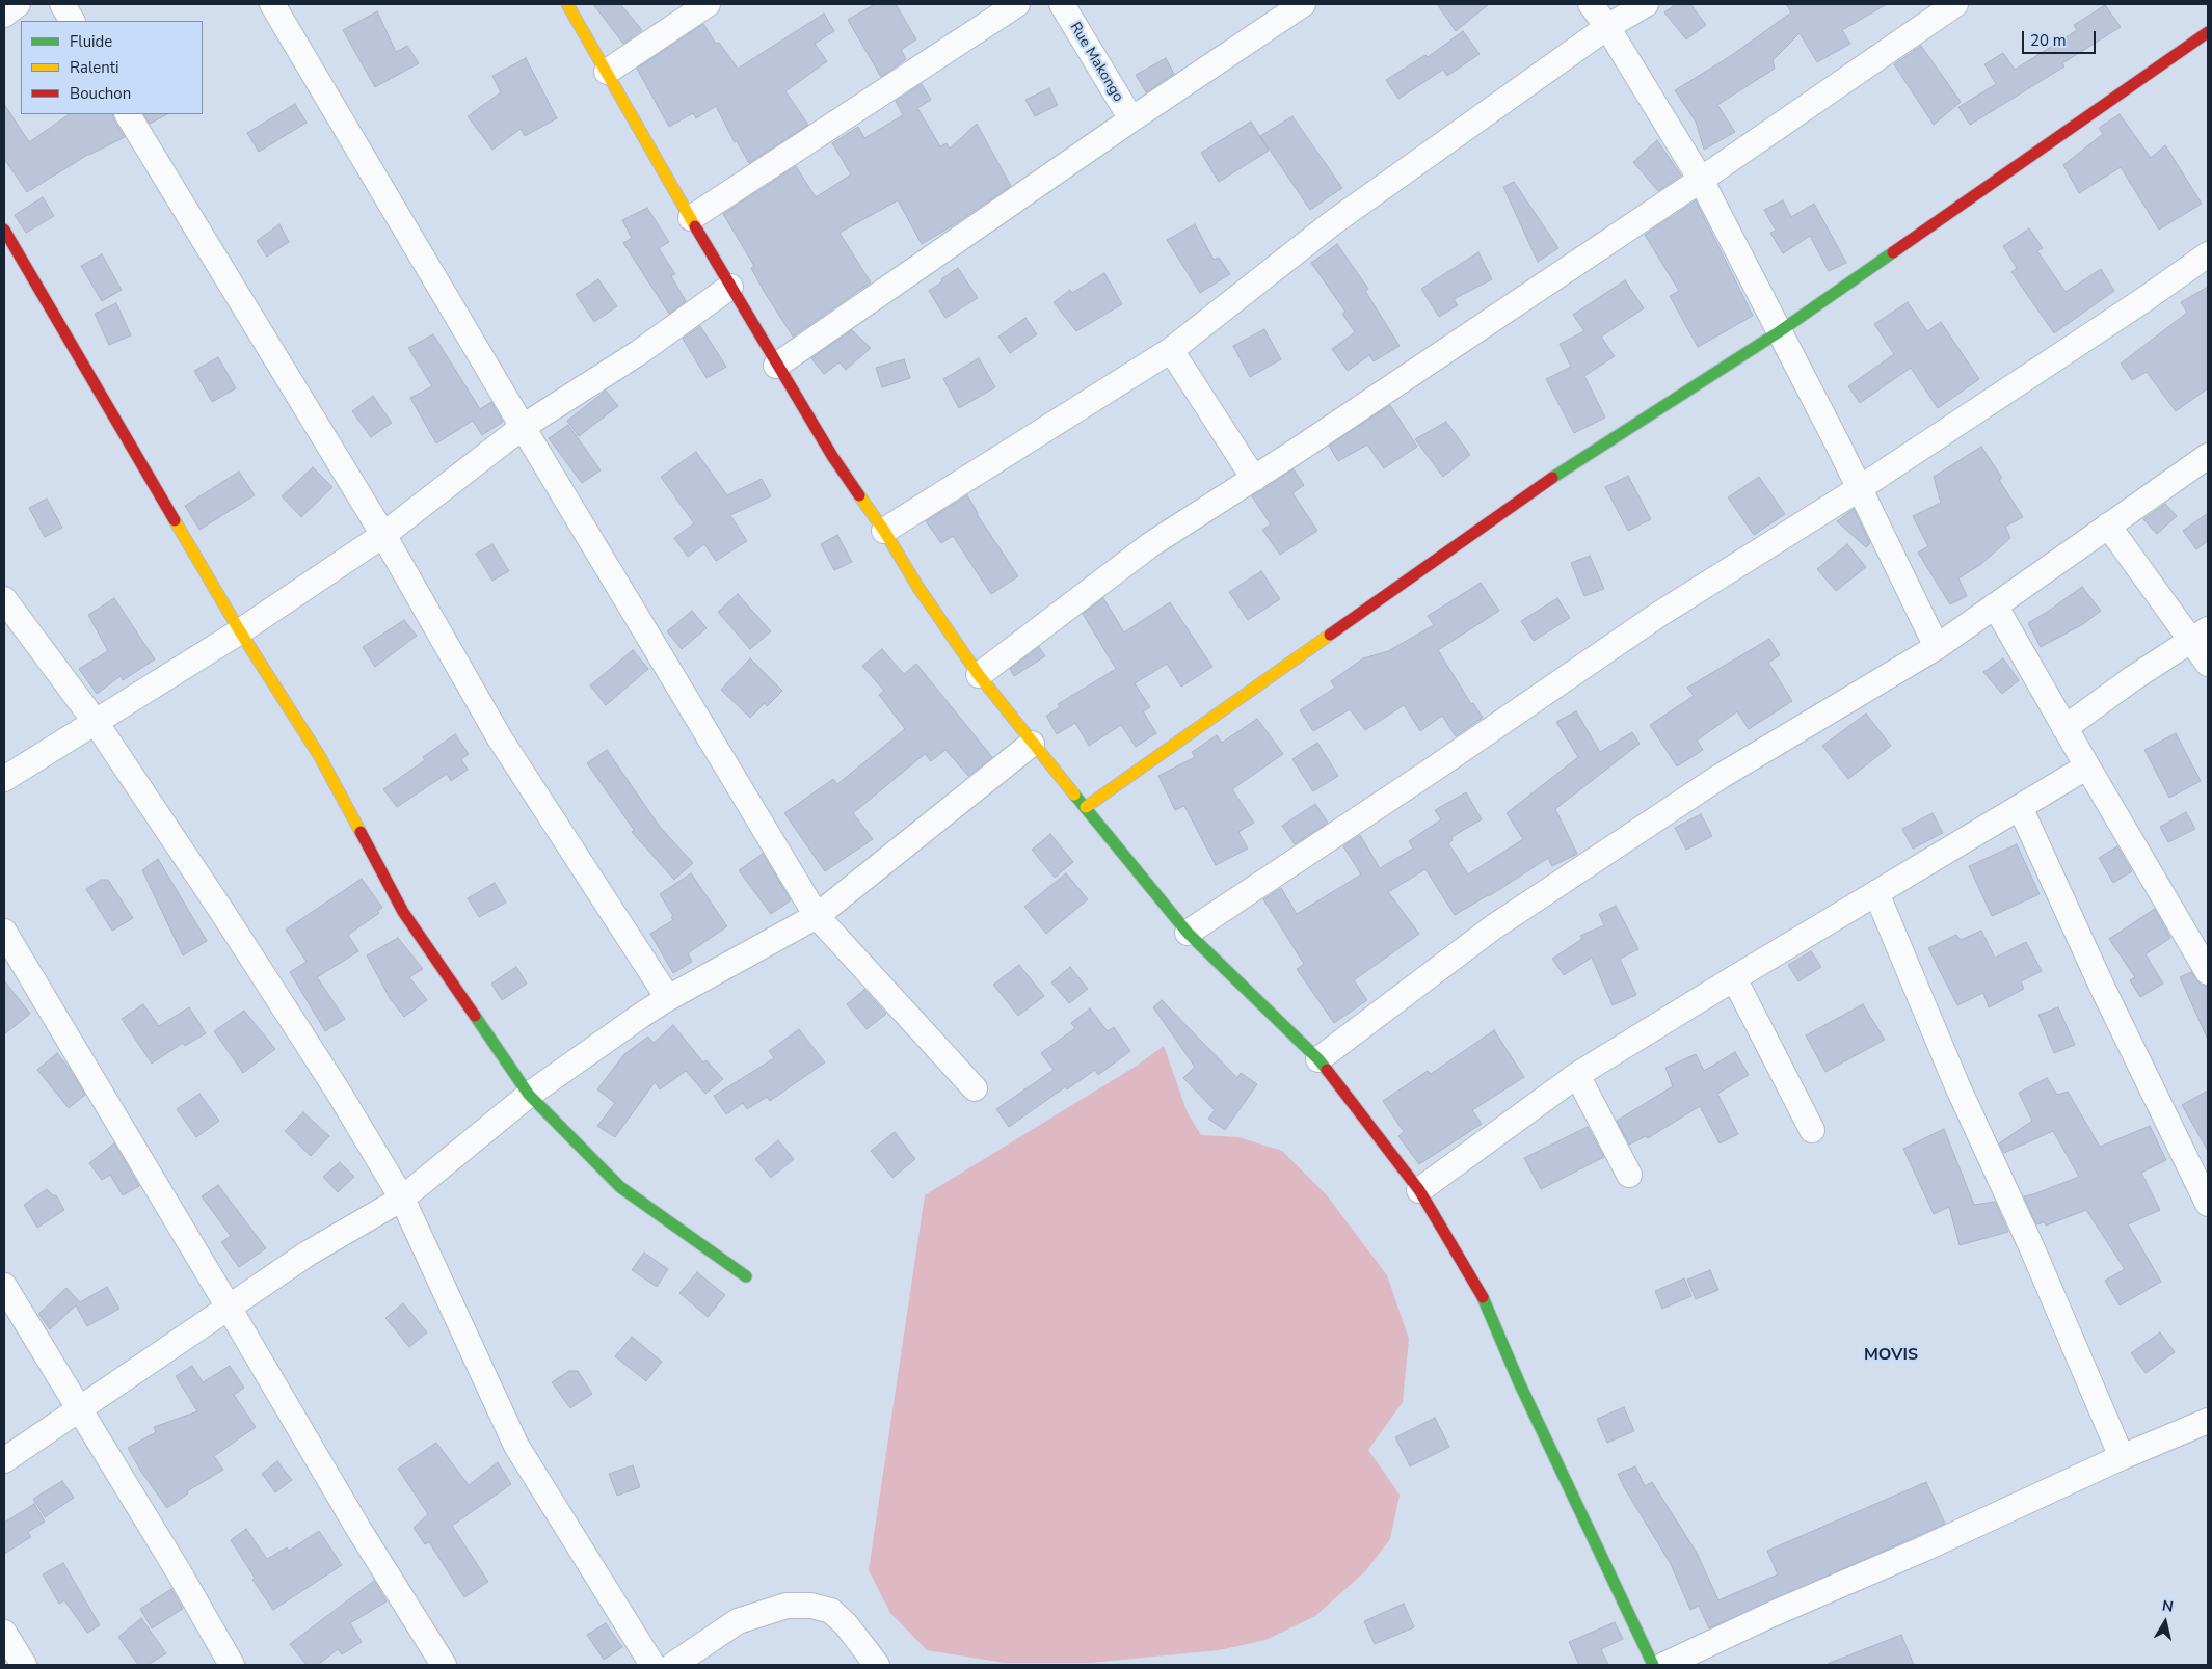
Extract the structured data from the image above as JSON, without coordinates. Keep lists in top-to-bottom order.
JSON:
{
  "streets": {
    "street": ["Rue Makongo"]
  },
  "districts": ["MOVIS"],
  "legend": ["Fluide", "Ralenti", "Bouchon"],
  "scale_bar": "20 m",
  "north": "top"
}
